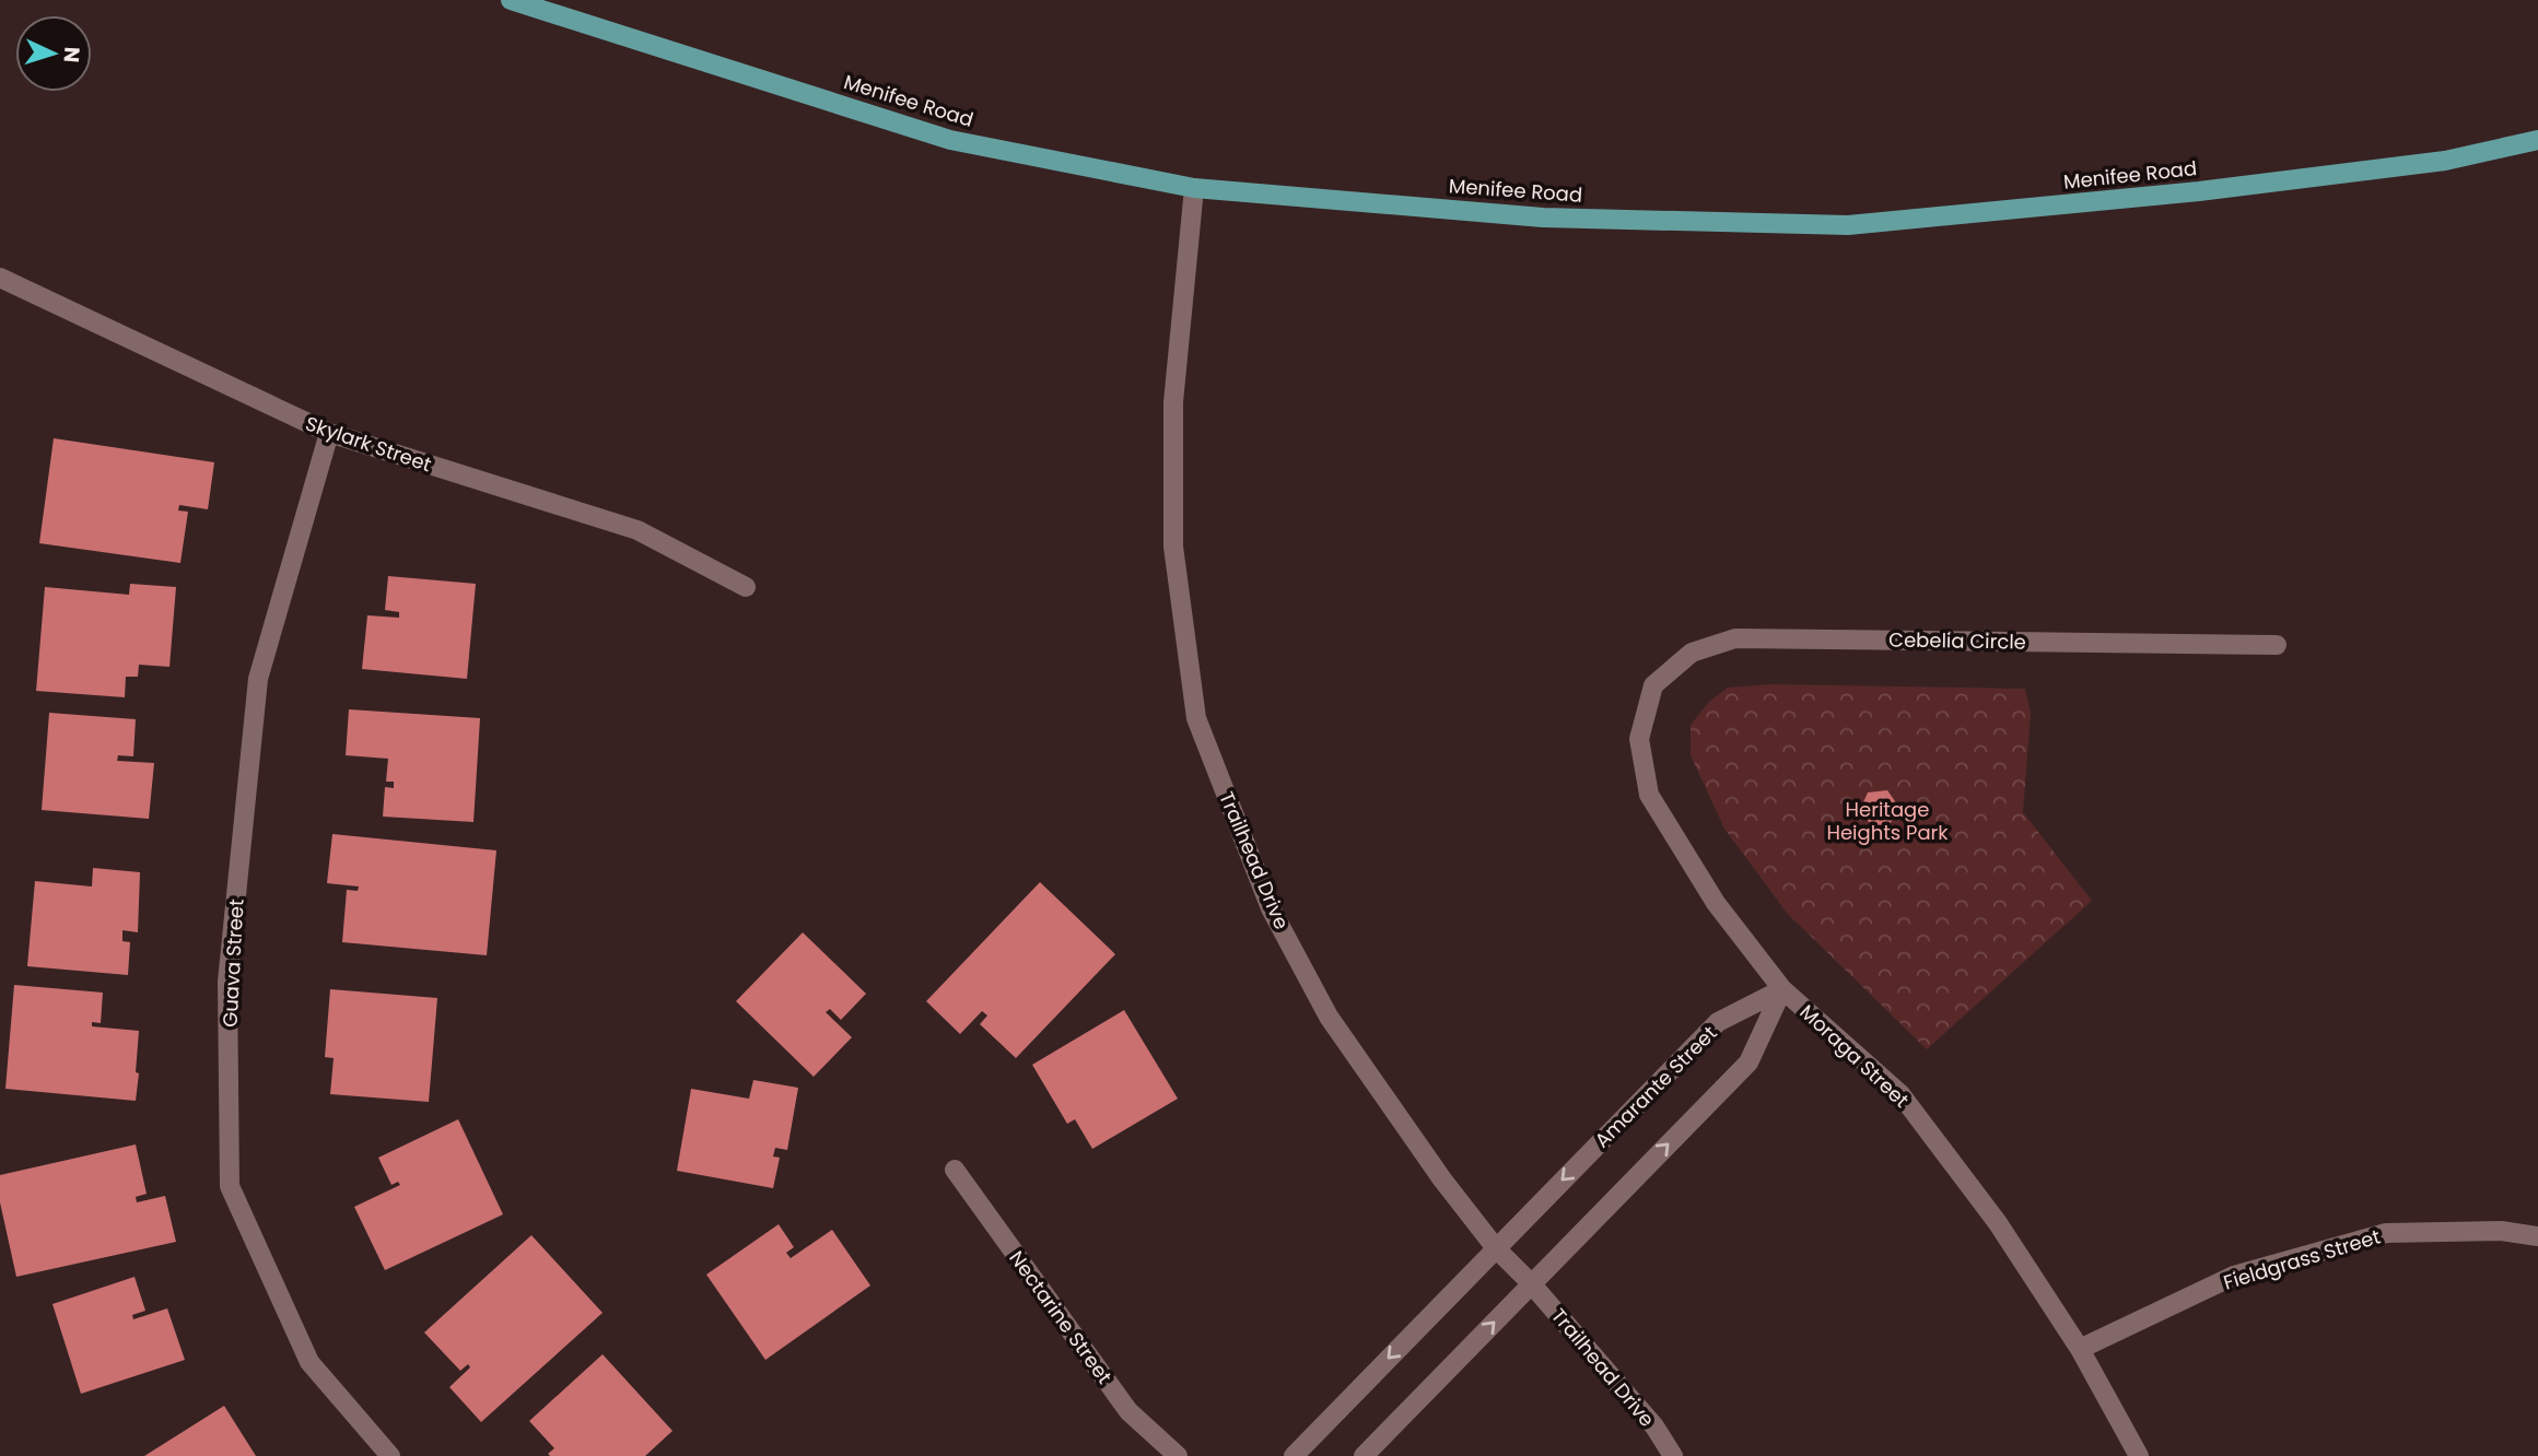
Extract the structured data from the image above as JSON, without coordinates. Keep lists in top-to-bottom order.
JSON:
{
  "streets": {
    "main road": ["Menifee Road"],
    "street": [
      "Skylark Street",
      "Cebelia Circle",
      "Trailhead Drive",
      "Guava Street",
      "Moraga Street",
      "Amarante Street",
      "Fieldgrass Street",
      "Nectarine Street"
    ]
  },
  "crossings": [
    ["Menifee Road", "Trailhead Drive"],
    ["Skylark Street", "Guava Street"],
    ["Cebelia Circle", "Moraga Street"],
    ["Trailhead Drive", "Amarante Street"],
    ["Moraga Street", "Amarante Street"],
    ["Moraga Street", "Fieldgrass Street"]
  ],
  "parks": ["Heritage Heights Park"],
  "north": "right"
}
